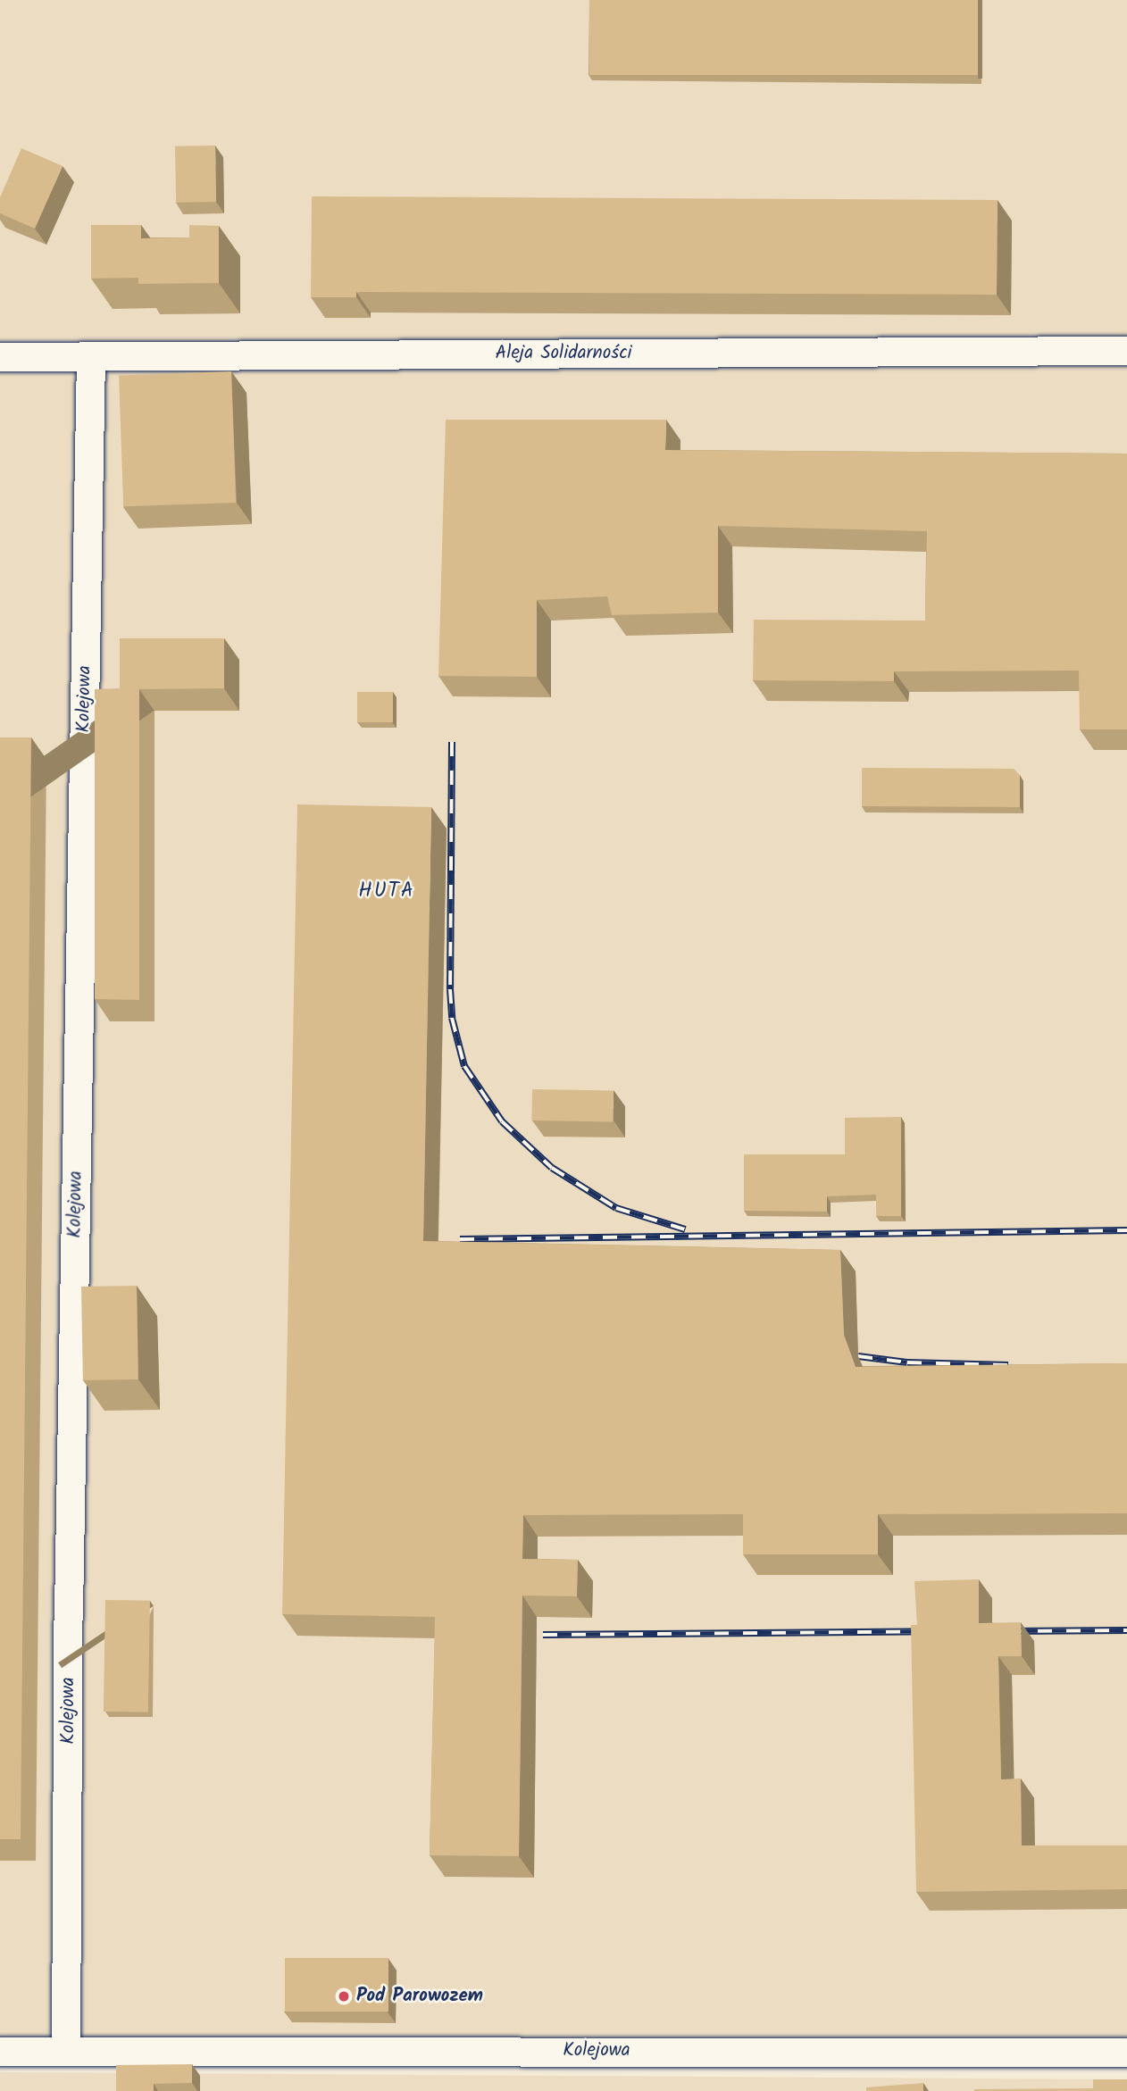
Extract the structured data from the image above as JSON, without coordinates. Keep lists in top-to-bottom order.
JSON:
{
  "streets": {
    "street": ["Aleja Solidarności", "Kolejowa"]
  },
  "crossings": [
    ["Aleja Solidarności", "Kolejowa"]
  ],
  "districts": ["HUTA"],
  "places": ["Pod Parowozem"]
}
